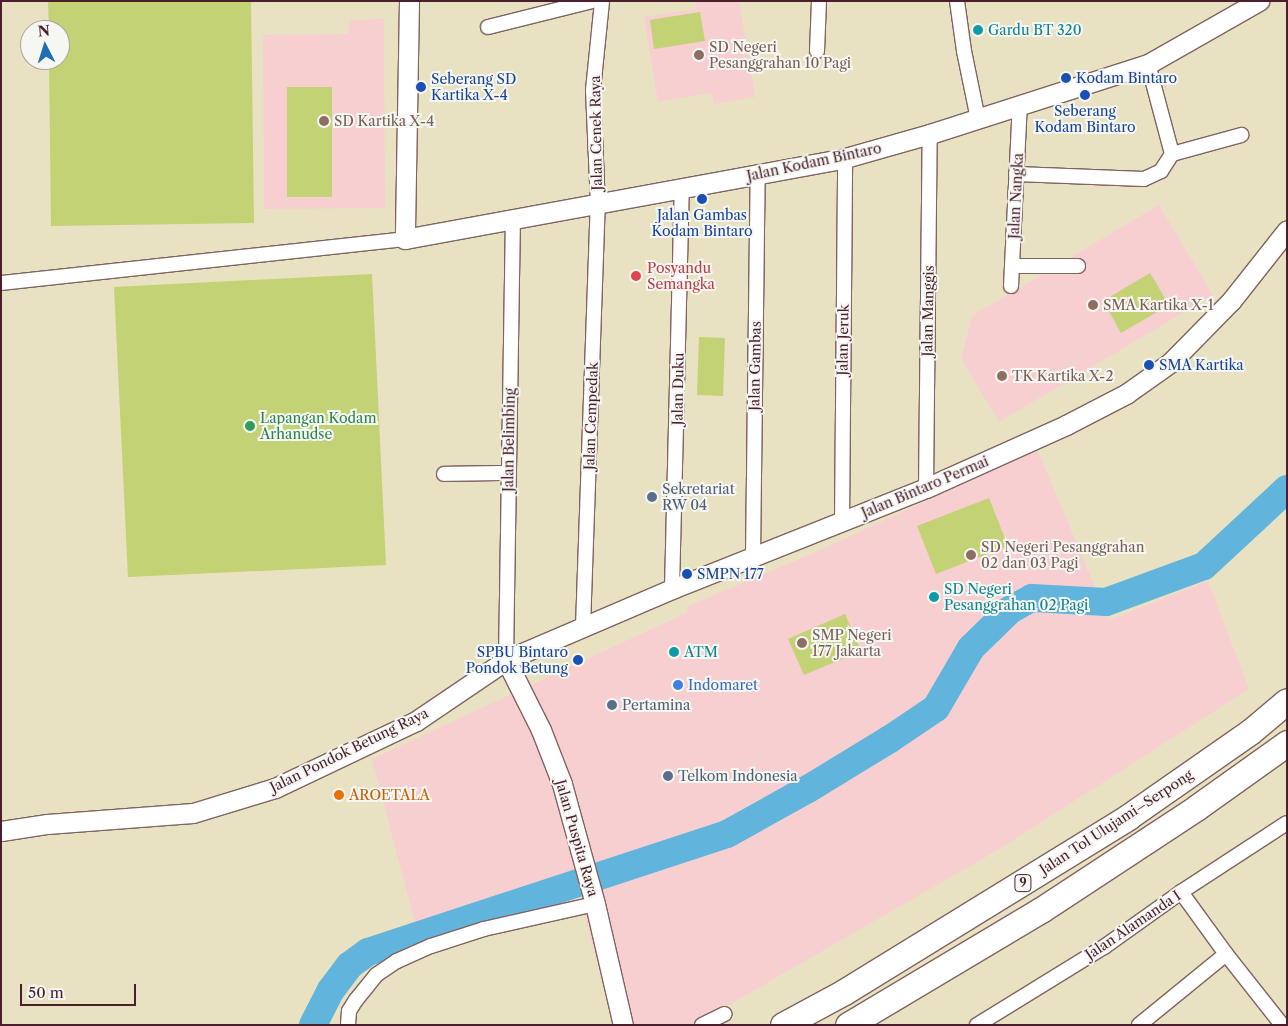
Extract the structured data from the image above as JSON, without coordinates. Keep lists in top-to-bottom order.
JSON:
{
  "streets": {
    "highway": ["Jalan Tol Ulujami–Serpong", "9"],
    "main road": [
      "Jalan Kodam Bintaro",
      "Jalan Bintaro Permai",
      "Jalan Pondok Betung Raya",
      "Jalan Puspita Raya"
    ],
    "street": [
      "Jalan Cenek Raya",
      "Jalan Nangka",
      "Jalan Manggis",
      "Jalan Jeruk",
      "Jalan Gambas",
      "Jalan Duku",
      "Jalan Cempedak",
      "Jalan Belimbing",
      "Jalan Alamanda I"
    ]
  },
  "crossings": [
    ["Jalan Cenek Raya", "Jalan Kodam Bintaro"],
    ["Jalan Cenek Raya", "Jalan Cempedak"],
    ["Jalan Kodam Bintaro", "Jalan Nangka"],
    ["Jalan Kodam Bintaro", "Jalan Manggis"],
    ["Jalan Kodam Bintaro", "Jalan Jeruk"],
    ["Jalan Kodam Bintaro", "Jalan Gambas"],
    ["Jalan Kodam Bintaro", "Jalan Duku"],
    ["Jalan Kodam Bintaro", "Jalan Cempedak"],
    ["Jalan Kodam Bintaro", "Jalan Belimbing"],
    ["Jalan Manggis", "Jalan Bintaro Permai"],
    ["Jalan Jeruk", "Jalan Bintaro Permai"],
    ["Jalan Gambas", "Jalan Bintaro Permai"],
    ["Jalan Duku", "Jalan Bintaro Permai"],
    ["Jalan Cempedak", "Jalan Bintaro Permai"],
    ["Jalan Belimbing", "Jalan Bintaro Permai"],
    ["Jalan Belimbing", "Jalan Pondok Betung Raya"],
    ["Jalan Belimbing", "Jalan Puspita Raya"],
    ["Jalan Bintaro Permai", "Jalan Pondok Betung Raya"],
    ["Jalan Bintaro Permai", "Jalan Puspita Raya"],
    ["Jalan Pondok Betung Raya", "Jalan Puspita Raya"]
  ],
  "places": [
    "Gardu BT 320",
    "SD Negeri Pesanggrahan 10 Pagi",
    "Kodam Bintaro",
    "Seberang SD Kartika X-4",
    "Seberang Kodam Bintaro",
    "SD Kartika X-4",
    "Jalan Gambas Kodam Bintaro",
    "Posyandu Semangka",
    "SMA Kartika X-1",
    "SMA Kartika",
    "TK Kartika X-2",
    "Lapangan Kodam Arhanudse",
    "Sekretariat RW 04",
    "SD Negeri Pesanggrahan 02 dan 03 Pagi",
    "SMPN 177",
    "SD Negeri Pesanggrahan 02 Pagi",
    "SMP Negeri 177 Jakarta",
    "ATM",
    "SPBU Bintaro Pondok Betung",
    "Indomaret",
    "Pertamina",
    "Telkom Indonesia",
    "AROETALA"
  ],
  "scale_bar": "50 m",
  "north": "top"
}
